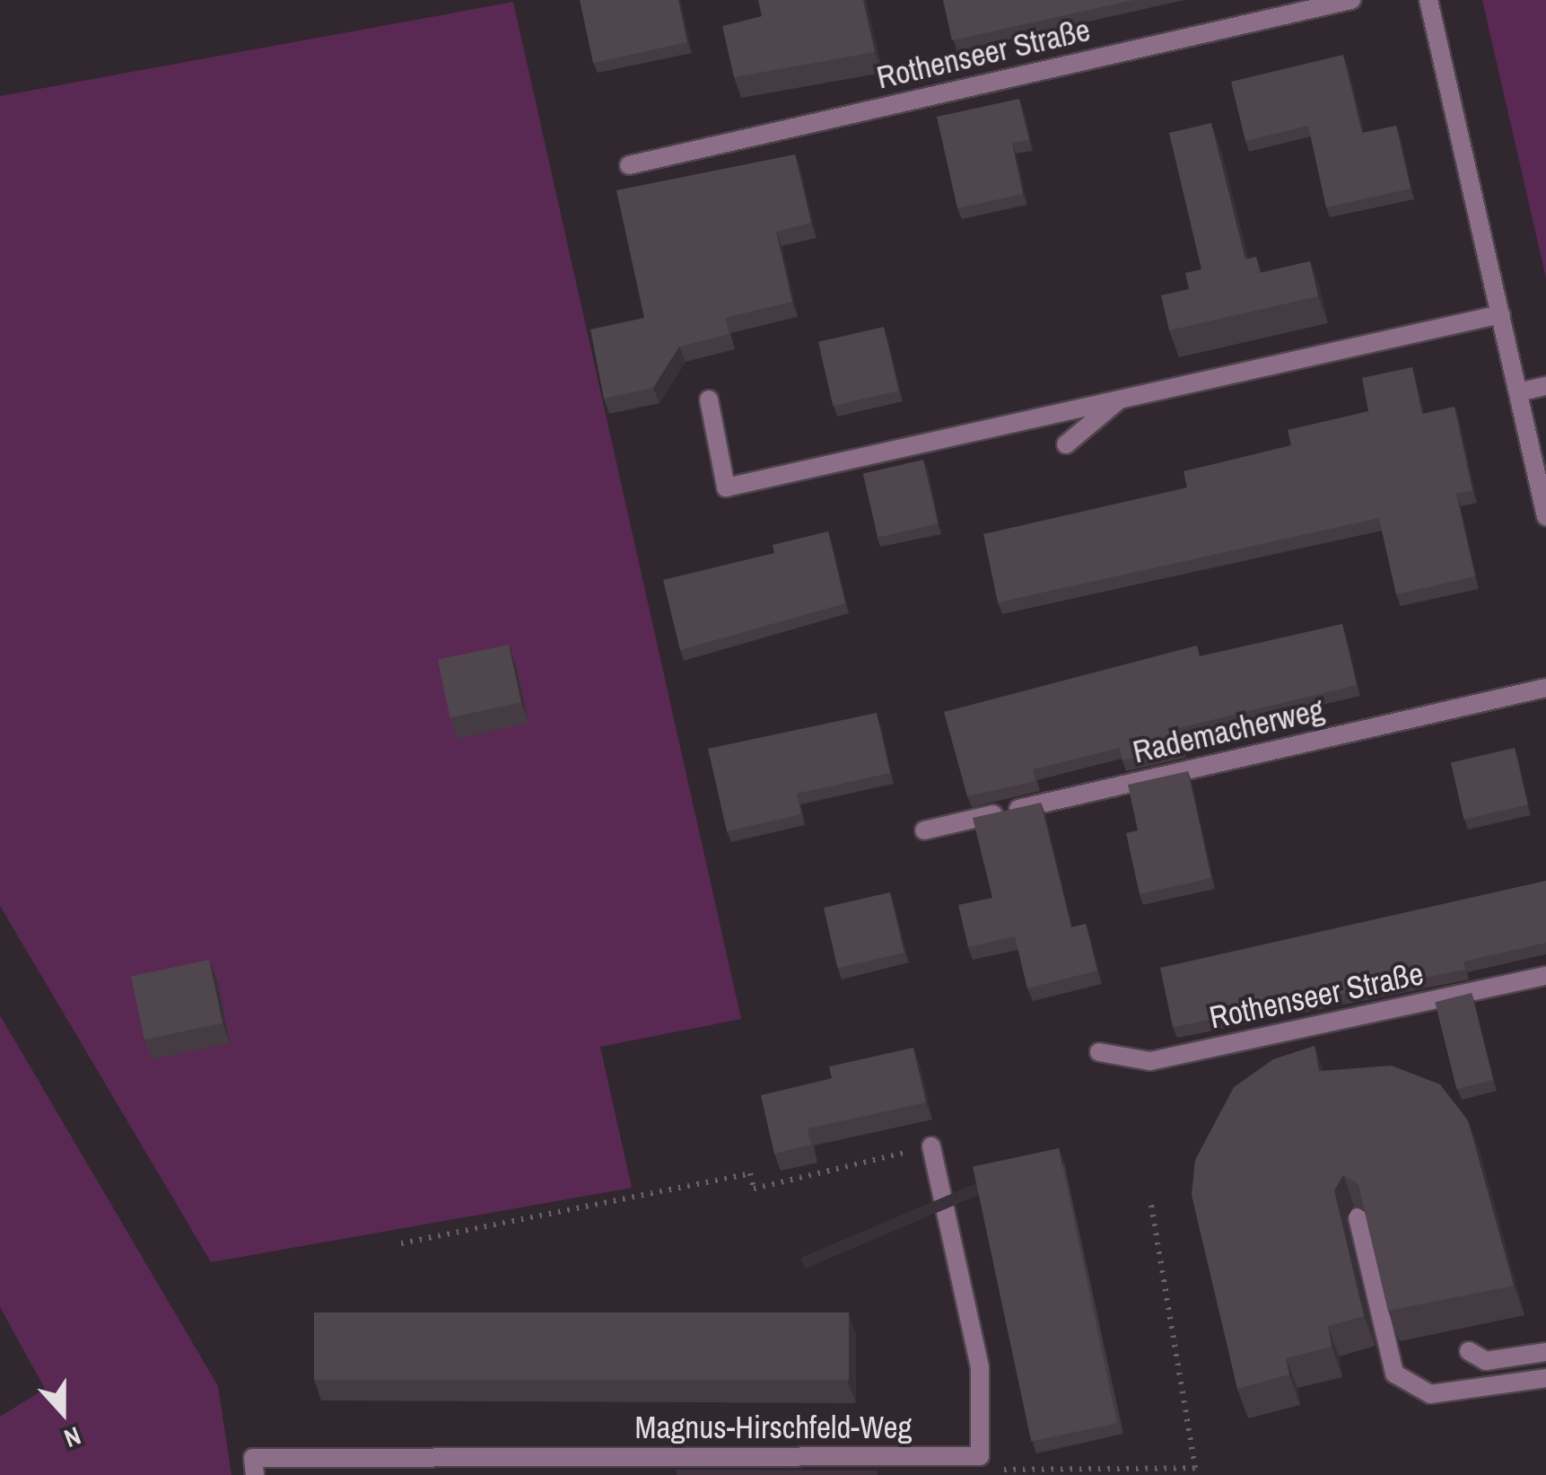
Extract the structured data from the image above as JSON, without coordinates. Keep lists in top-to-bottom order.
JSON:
{
  "streets": {
    "street": ["Rothenseer Straße", "Rademacherweg", "Magnus-Hirschfeld-Weg"]
  },
  "north": "bottom"
}
